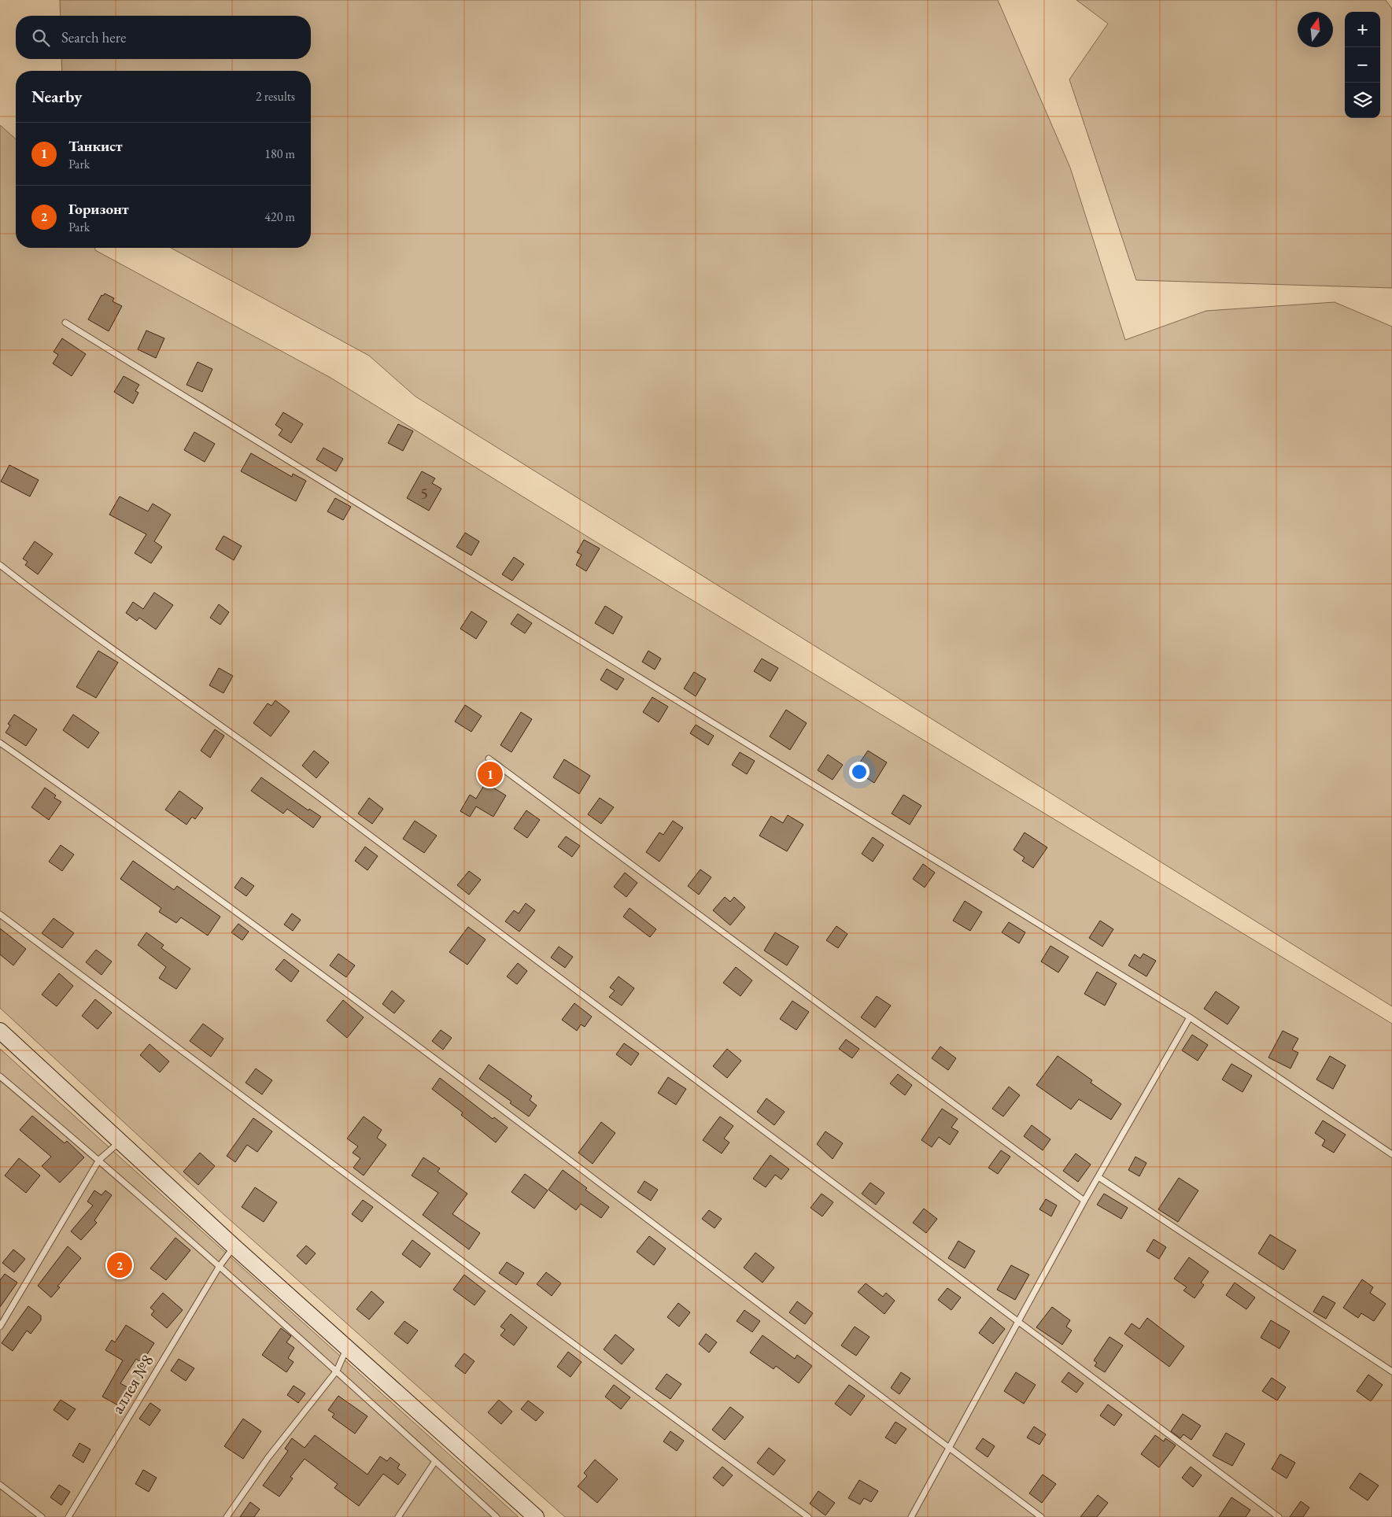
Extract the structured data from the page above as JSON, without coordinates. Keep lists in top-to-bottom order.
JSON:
{
  "streets": {
    "lane": ["аллея №8"]
  },
  "house_numbers": ["5"],
  "north": "top",
  "page": {
    "map_buttons": ["+", "−"],
    "search": "Search here",
    "heading": ["Nearby", "2 results"],
    "list": [
      {
        "mark": "1",
        "name": "Танкист",
        "note": "Park",
        "value": "180 m"
      },
      {
        "mark": "2",
        "name": "Горизонт",
        "note": "Park",
        "value": "420 m"
      }
    ],
    "pins": ["1", "2"]
  }
}
